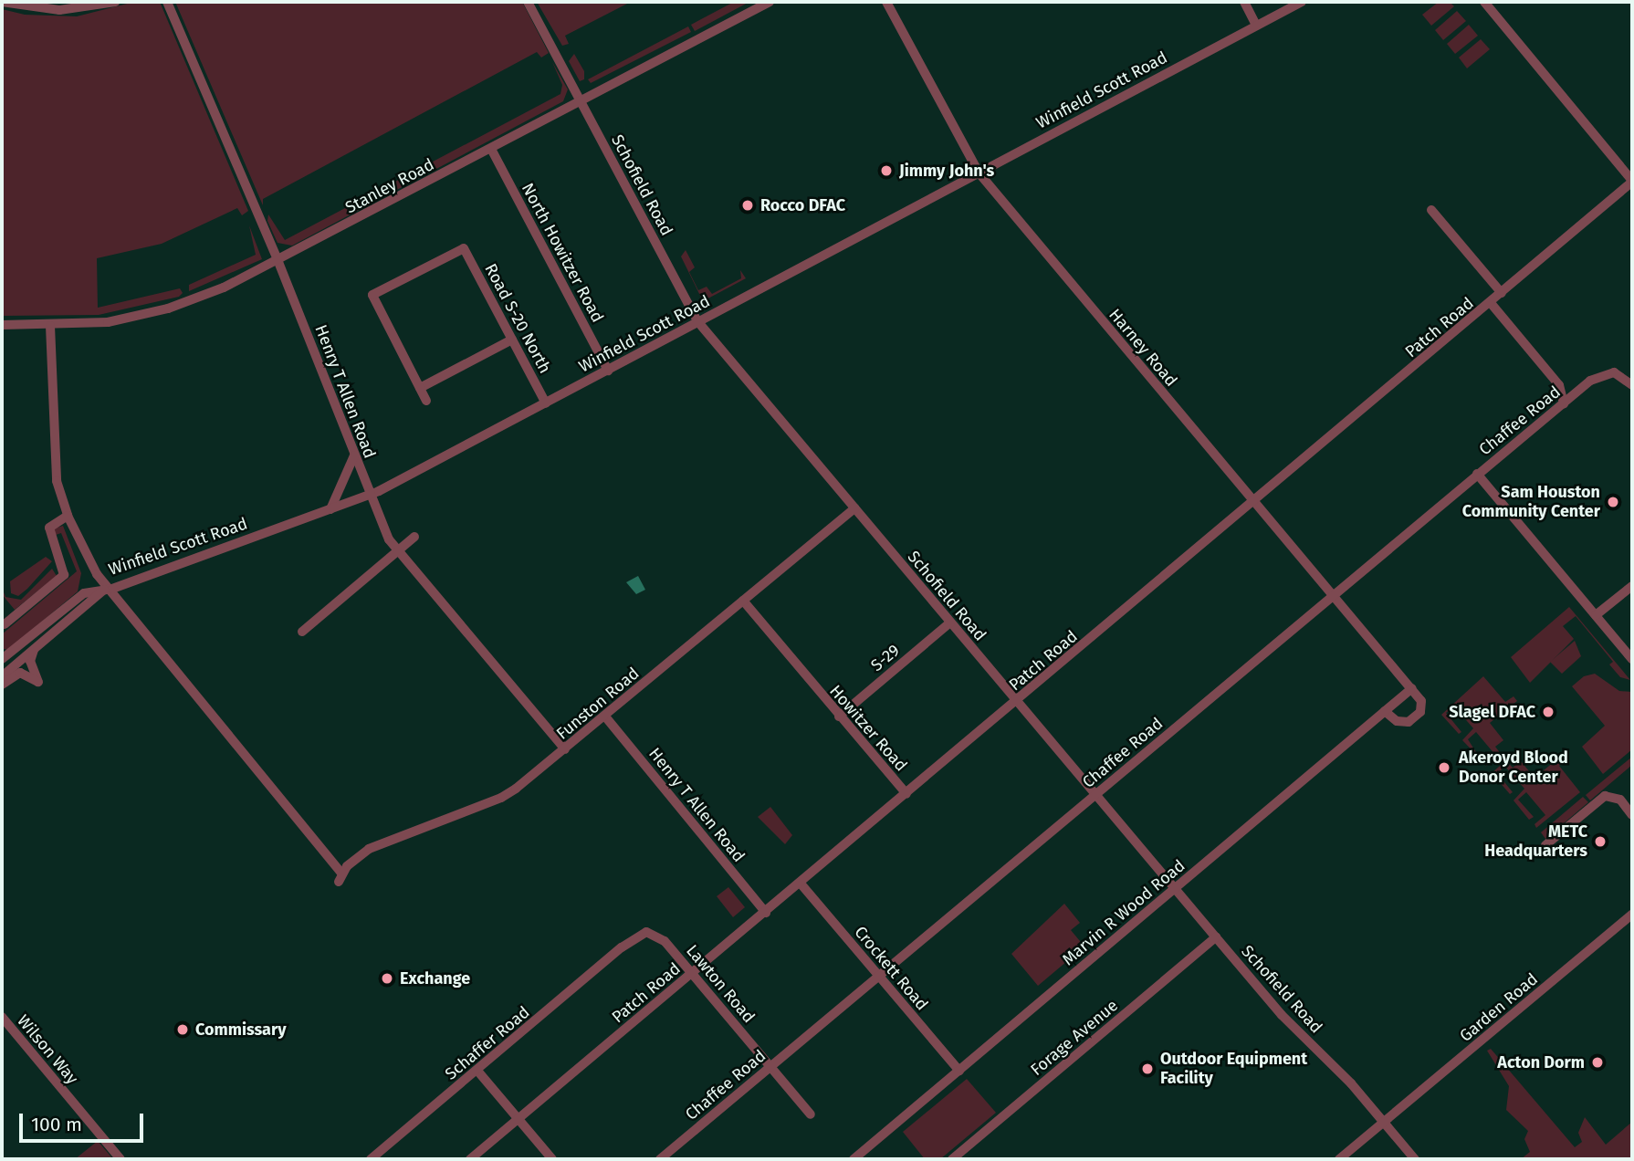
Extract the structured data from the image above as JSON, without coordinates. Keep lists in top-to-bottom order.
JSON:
{
  "streets": {
    "street": [
      "Winfield Scott Road",
      "Schofield Road",
      "Stanley Road",
      "North Howitzer Road",
      "Road S-20 North",
      "Patch Road",
      "Harney Road",
      "Henry T Allen Road",
      "Chaffee Road",
      "S-29",
      "Funston Road",
      "Howitzer Road",
      "Marvin R Wood Road",
      "Crockett Road",
      "Lawton Road",
      "Garden Road",
      "Forage Avenue",
      "Schaffer Road",
      "Wilson Way"
    ]
  },
  "crossings": [
    ["Winfield Scott Road", "Schofield Road"],
    ["Winfield Scott Road", "North Howitzer Road"],
    ["Winfield Scott Road", "Road S-20 North"],
    ["Winfield Scott Road", "Harney Road"],
    ["Winfield Scott Road", "Henry T Allen Road"],
    ["Winfield Scott Road", "Funston Road"],
    ["Schofield Road", "Stanley Road"],
    ["Schofield Road", "Patch Road"],
    ["Schofield Road", "Chaffee Road"],
    ["Schofield Road", "S-29"],
    ["Schofield Road", "Funston Road"],
    ["Schofield Road", "Marvin R Wood Road"],
    ["Schofield Road", "Garden Road"],
    ["Schofield Road", "Forage Avenue"],
    ["Stanley Road", "North Howitzer Road"],
    ["Stanley Road", "Henry T Allen Road"],
    ["Patch Road", "Harney Road"],
    ["Patch Road", "Henry T Allen Road"],
    ["Patch Road", "Howitzer Road"],
    ["Patch Road", "Crockett Road"],
    ["Patch Road", "Lawton Road"],
    ["Harney Road", "Chaffee Road"],
    ["Harney Road", "Marvin R Wood Road"],
    ["Henry T Allen Road", "Funston Road"],
    ["Chaffee Road", "Crockett Road"],
    ["Chaffee Road", "Lawton Road"],
    ["S-29", "Howitzer Road"],
    ["Funston Road", "Howitzer Road"],
    ["Marvin R Wood Road", "Crockett Road"],
    ["Lawton Road", "Schaffer Road"]
  ],
  "places": [
    "Jimmy John's",
    "Rocco DFAC",
    "Sam Houston Community Center",
    "Slagel DFAC",
    "Akeroyd Blood Donor Center",
    "METC Headquarters",
    "Exchange",
    "Commissary",
    "Acton Dorm",
    "Outdoor Equipment Facility"
  ],
  "scale_bar": "100 m"
}
